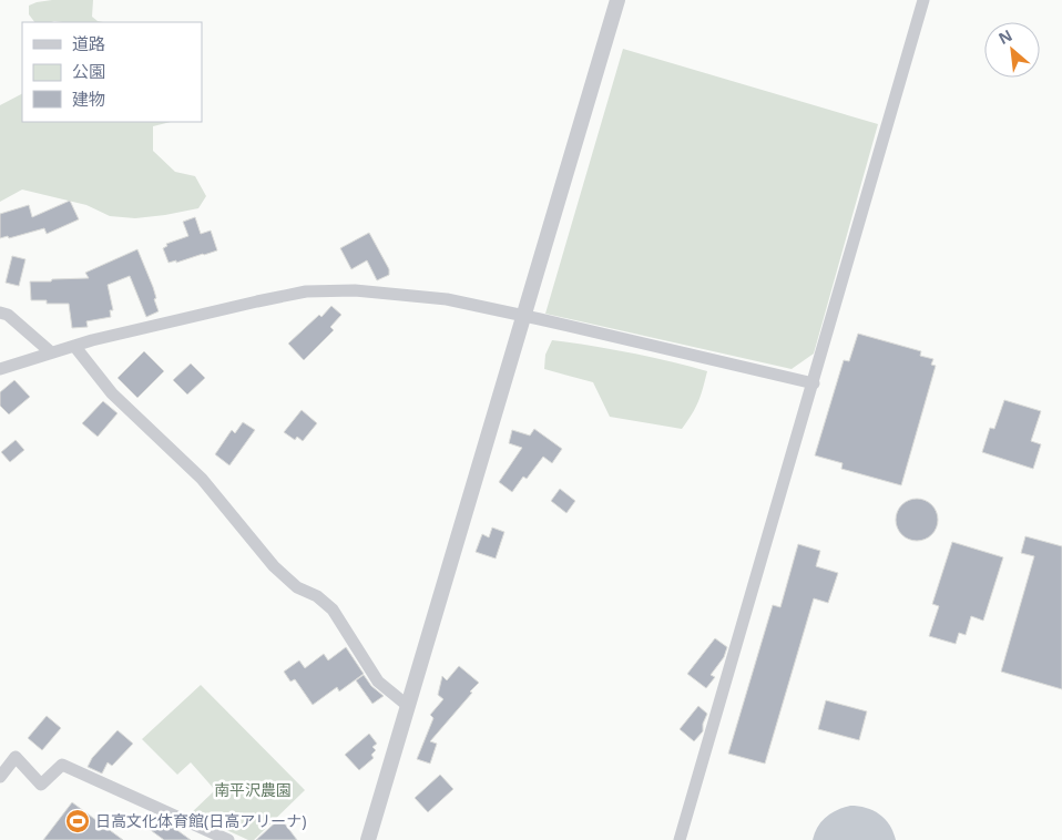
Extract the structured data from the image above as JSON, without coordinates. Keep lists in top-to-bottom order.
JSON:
{
  "parks": ["南平沢農園"],
  "places": {
    "sports": ["日高文化体育館(日高アリーナ)"]
  },
  "legend": ["道路", "公園", "建物"],
  "north": "top left"
}
